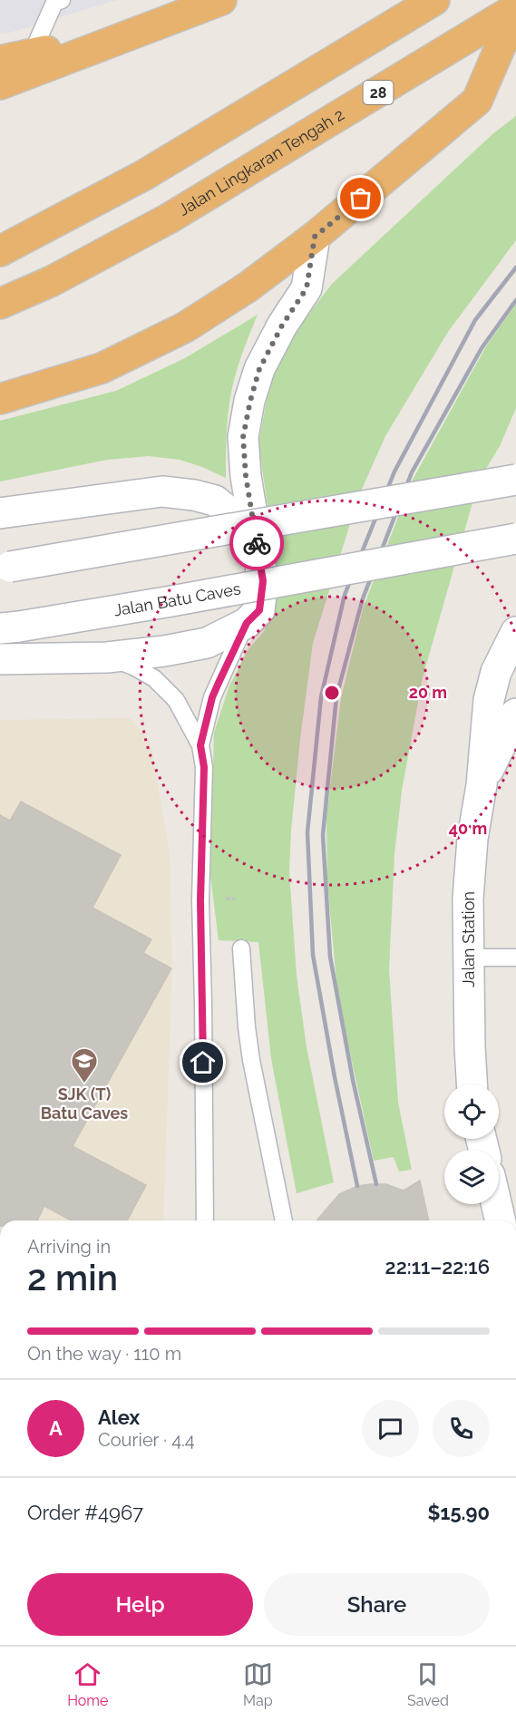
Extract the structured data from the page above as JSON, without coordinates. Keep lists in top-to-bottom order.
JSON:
{
  "streets": {
    "highway": ["28", "Jalan Lingkaran Tengah 2"],
    "main road": ["Jalan Batu Caves", "Jalan Station"]
  },
  "places": {
    "school or university": ["SJK (T) Batu Caves"]
  },
  "page": {
    "heading": ["2 min", "Arriving in", "22:11–22:16"],
    "panel": [
      "Alex",
      "Courier · 4.4",
      "Order #4967",
      "$15.90"
    ],
    "bar": "On the way · 110 m",
    "round": "A",
    "buttons": ["Help", "Share"],
    "tabs": ["Home", "Map", "Saved"]
  },
  "rings": ["20 m", "40 m"]
}
